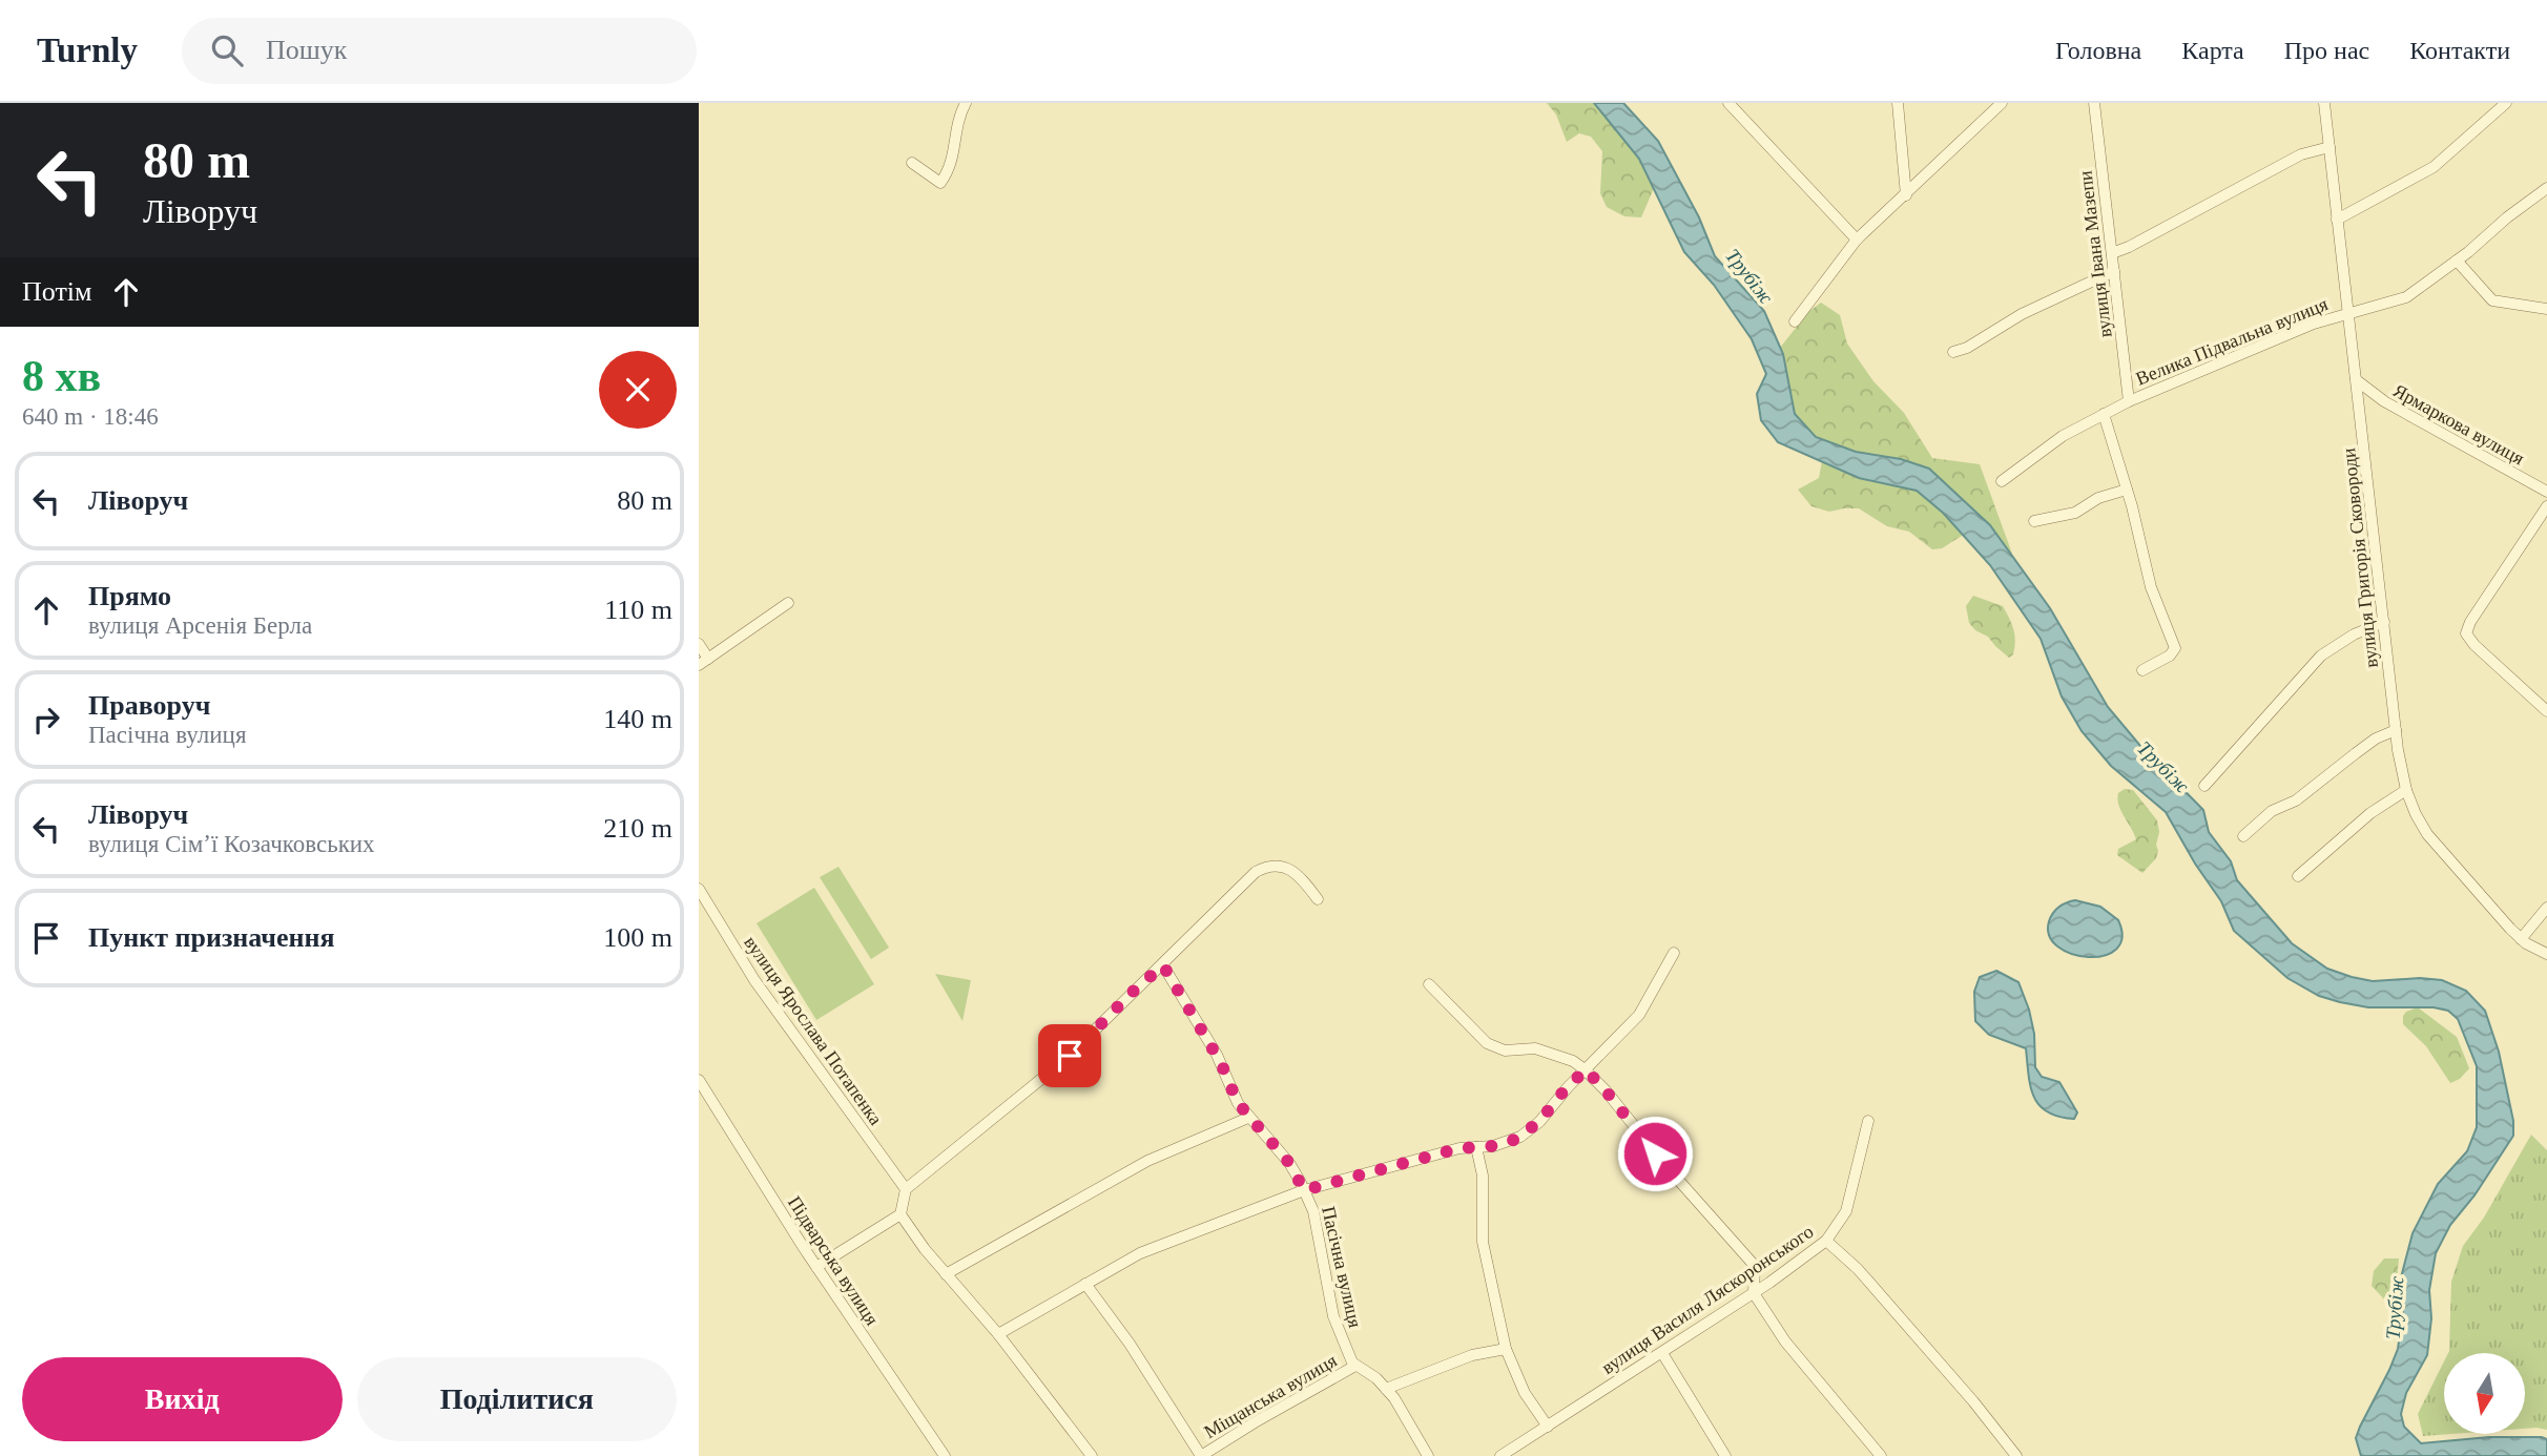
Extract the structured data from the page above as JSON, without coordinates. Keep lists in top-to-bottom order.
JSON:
{
  "streets": {
    "street": [
      "вулиця Івана Мазепи",
      "Велика Підвальна вулиця",
      "Ярмаркова вулиця",
      "вулиця Григорія Сковороди",
      "вулиця Ярослава Потапенка",
      "Підварська вулиця",
      "Пасічна вулиця",
      "вулиця Василя Ляскоронського",
      "Міщанська вулиця"
    ]
  },
  "crossings": [
    ["вулиця Івана Мазепи", "Велика Підвальна вулиця"],
    ["Велика Підвальна вулиця", "вулиця Григорія Сковороди"],
    ["Ярмаркова вулиця", "вулиця Григорія Сковороди"],
    ["Пасічна вулиця", "Міщанська вулиця"]
  ],
  "water": ["Трубіж"],
  "north": "bottom",
  "page": {
    "header": "Turnly",
    "search": "Пошук",
    "nav": [
      "Головна",
      "Карта",
      "Про нас",
      "Контакти"
    ],
    "turn": ["80 m", "Ліворуч"],
    "then": "Потім",
    "heading": ["8 хв", "640 m · 18:46"],
    "list": [
      {
        "name": "Ліворуч",
        "value": "80 m"
      },
      {
        "name": "Прямо",
        "note": "вулиця Арсенія Берла",
        "value": "110 m"
      },
      {
        "name": "Праворуч",
        "note": "Пасічна вулиця",
        "value": "140 m"
      },
      {
        "name": "Ліворуч",
        "note": "вулиця Сімʼї Козачковських",
        "value": "210 m"
      },
      {
        "name": "Пункт призначення",
        "value": "100 m"
      }
    ],
    "buttons": ["Вихід", "Поділитися"]
  }
}
